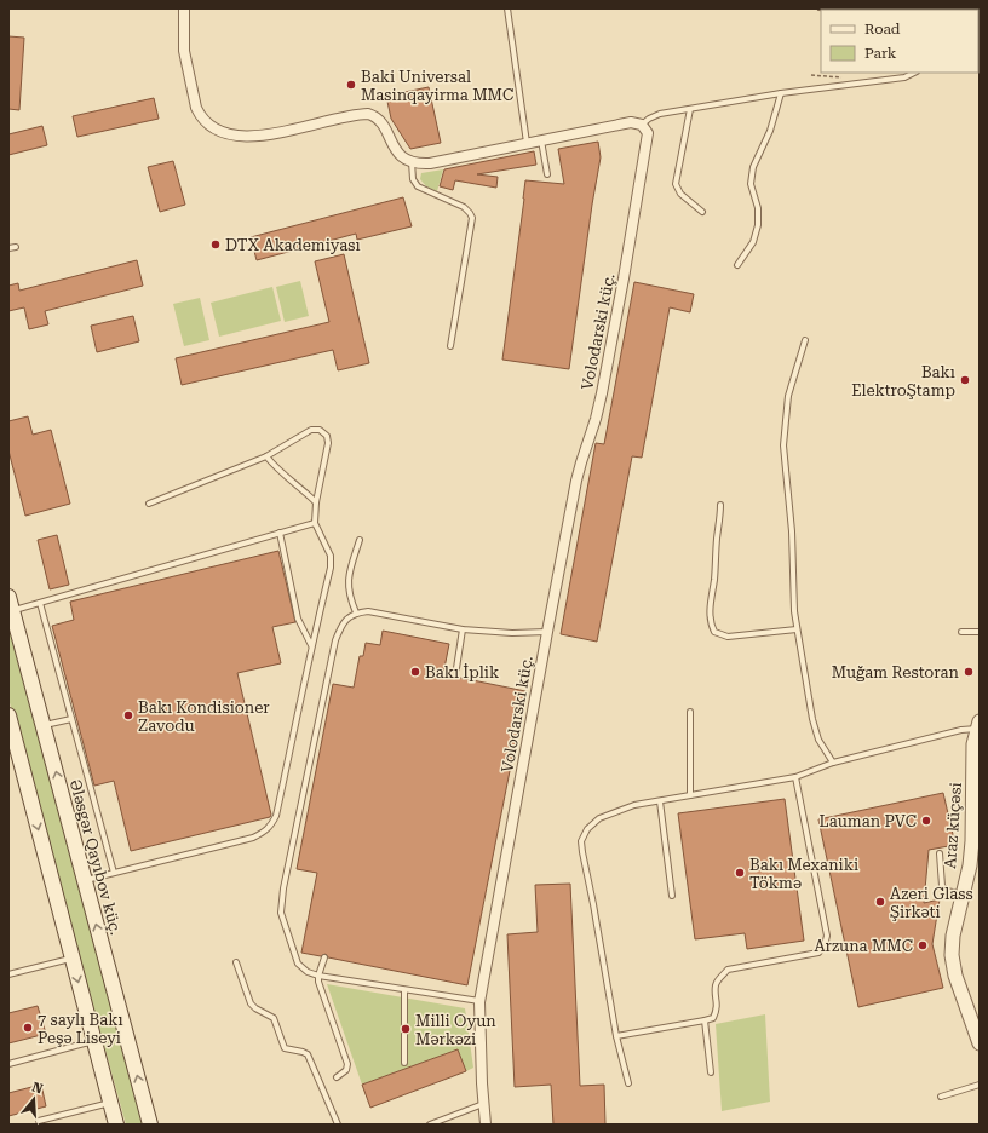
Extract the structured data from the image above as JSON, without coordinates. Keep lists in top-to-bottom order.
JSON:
{
  "streets": {
    "main road": ["Ələsgər Qayıbov küç."],
    "street": ["Volodarski küç.", "Araz küçəsi"]
  },
  "places": [
    "Baki Universal Masinqayirma MMC",
    "DTX Akademiyası",
    "Bakı ElektroŞtamp",
    "Bakı İplik",
    "Muğam Restoran",
    "Bakı Kondisioner Zavodu",
    "Lauman PVC",
    "Bakı Mexaniki Tökmə",
    "Azeri Glass Şirkəti",
    "Arzuna MMC",
    "7 saylı Bakı Peşə Liseyi",
    "Milli Oyun Mərkəzi"
  ],
  "legend": ["Road", "Park"],
  "north": "top"
}
